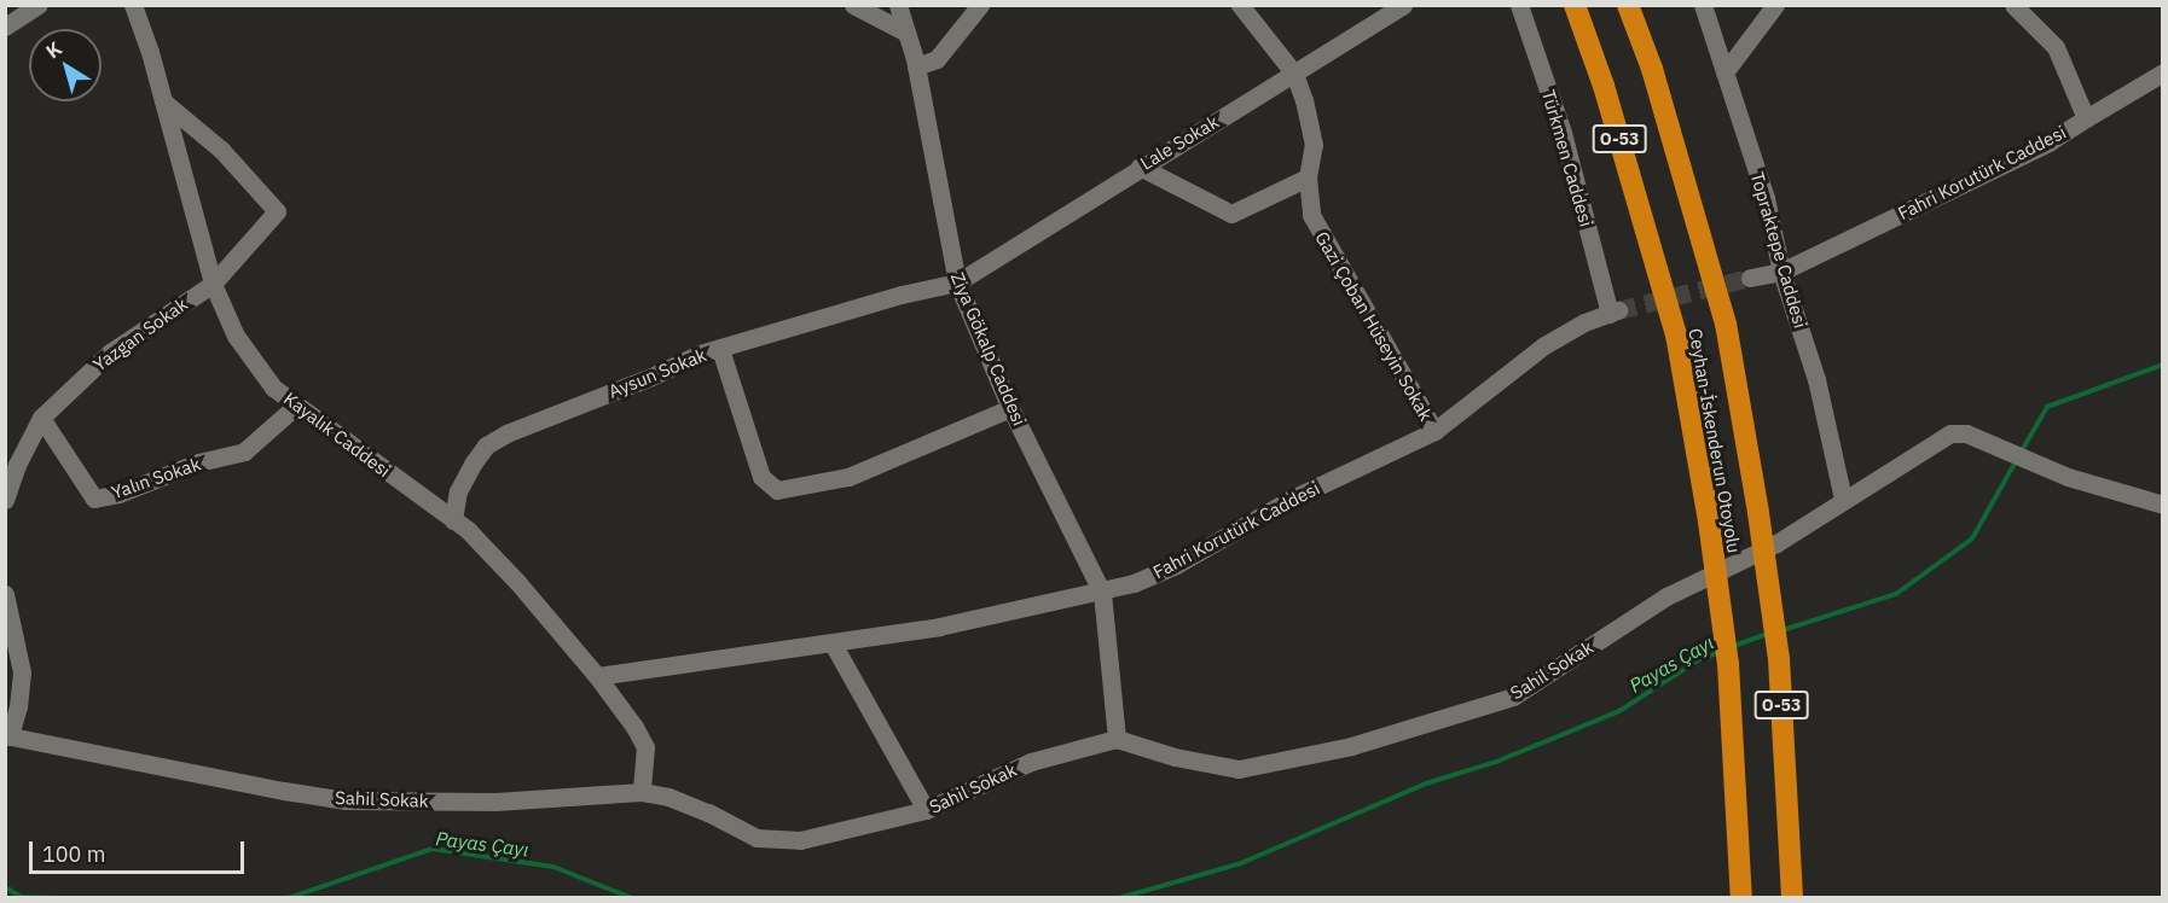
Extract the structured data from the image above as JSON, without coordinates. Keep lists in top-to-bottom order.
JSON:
{
  "streets": {
    "highway": ["O-53", "Ceyhan-İskenderun Otoyolu"],
    "street": [
      "Lale Sokak",
      "Türkmen Caddesi",
      "Fahri Korutürk Caddesi",
      "Topraktepe Caddesi",
      "Gazi Çoban Hüseyin Sokak",
      "Yazgan Sokak",
      "Ziya Gökalp Caddesi",
      "Aysun Sokak",
      "Kayalık Caddesi",
      "Yalın Sokak",
      "Sahil Sokak"
    ]
  },
  "crossings": [
    ["Lale Sokak", "Gazi Çoban Hüseyin Sokak"],
    ["Lale Sokak", "Ziya Gökalp Caddesi"],
    ["Lale Sokak", "Aysun Sokak"],
    ["Türkmen Caddesi", "Fahri Korutürk Caddesi"],
    ["Fahri Korutürk Caddesi", "Topraktepe Caddesi"],
    ["Fahri Korutürk Caddesi", "Gazi Çoban Hüseyin Sokak"],
    ["Fahri Korutürk Caddesi", "Ziya Gökalp Caddesi"],
    ["Fahri Korutürk Caddesi", "Kayalık Caddesi"],
    ["Topraktepe Caddesi", "Sahil Sokak"],
    ["Yazgan Sokak", "Kayalık Caddesi"],
    ["Yazgan Sokak", "Yalın Sokak"],
    ["Ziya Gökalp Caddesi", "Aysun Sokak"],
    ["Aysun Sokak", "Kayalık Caddesi"],
    ["Kayalık Caddesi", "Yalın Sokak"],
    ["Kayalık Caddesi", "Sahil Sokak"]
  ],
  "water": ["Payas Çayı"],
  "scale_bar": "100 m",
  "north": "top left"
}
